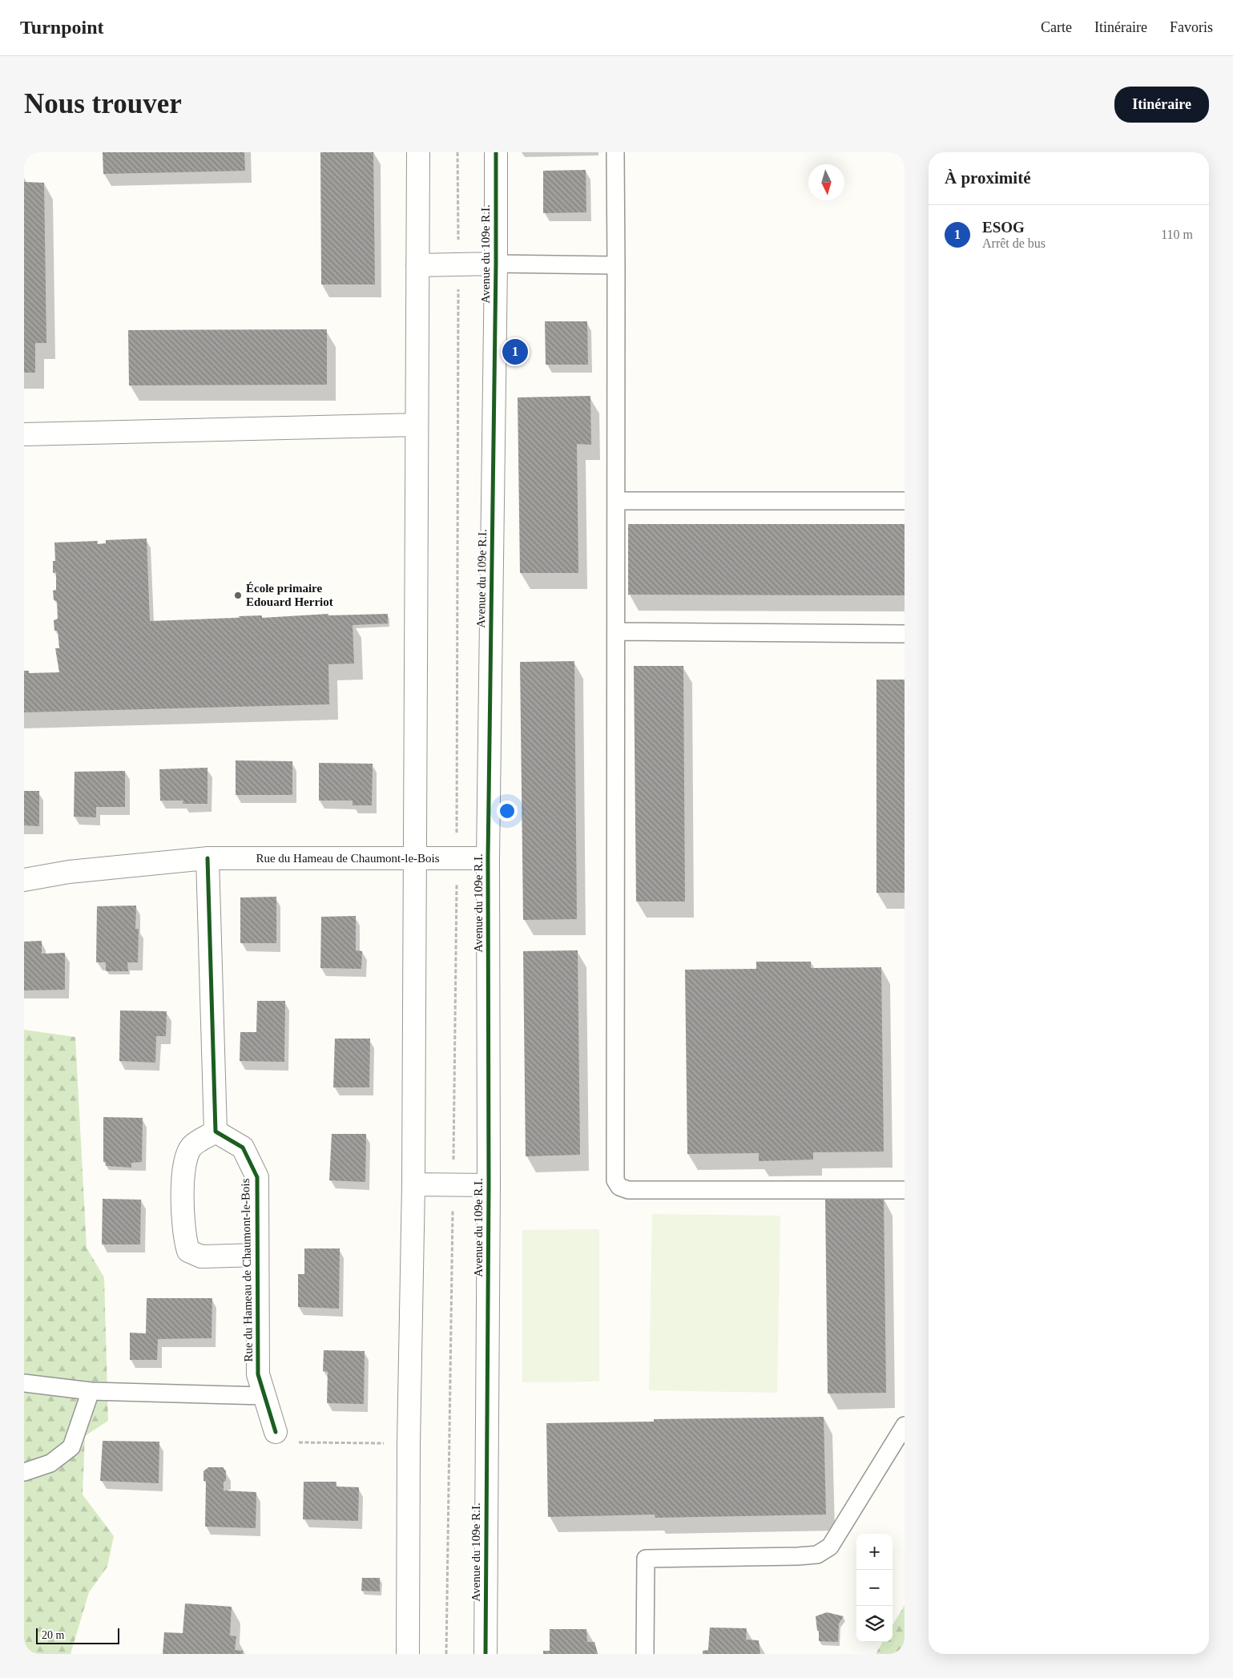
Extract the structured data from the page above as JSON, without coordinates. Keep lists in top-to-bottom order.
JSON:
{
  "streets": {
    "street": ["Avenue du 109e R.I.", "Rue du Hameau de Chaumont-le-Bois"]
  },
  "crossings": [
    ["Avenue du 109e R.I.", "Rue du Hameau de Chaumont-le-Bois"]
  ],
  "places": ["École primaire Edouard Herriot"],
  "scale_bar": "20 m",
  "north": "bottom",
  "page": {
    "header": "Turnpoint",
    "nav": ["Carte", "Itinéraire", "Favoris"],
    "buttons": "Itinéraire",
    "title": "Nous trouver",
    "heading": "À proximité",
    "list": [
      {
        "mark": "1",
        "name": "ESOG",
        "note": "Arrêt de bus",
        "value": "110 m"
      }
    ],
    "pins": "1",
    "map_buttons": ["+", "−"],
    "scale": "20 m"
  }
}
